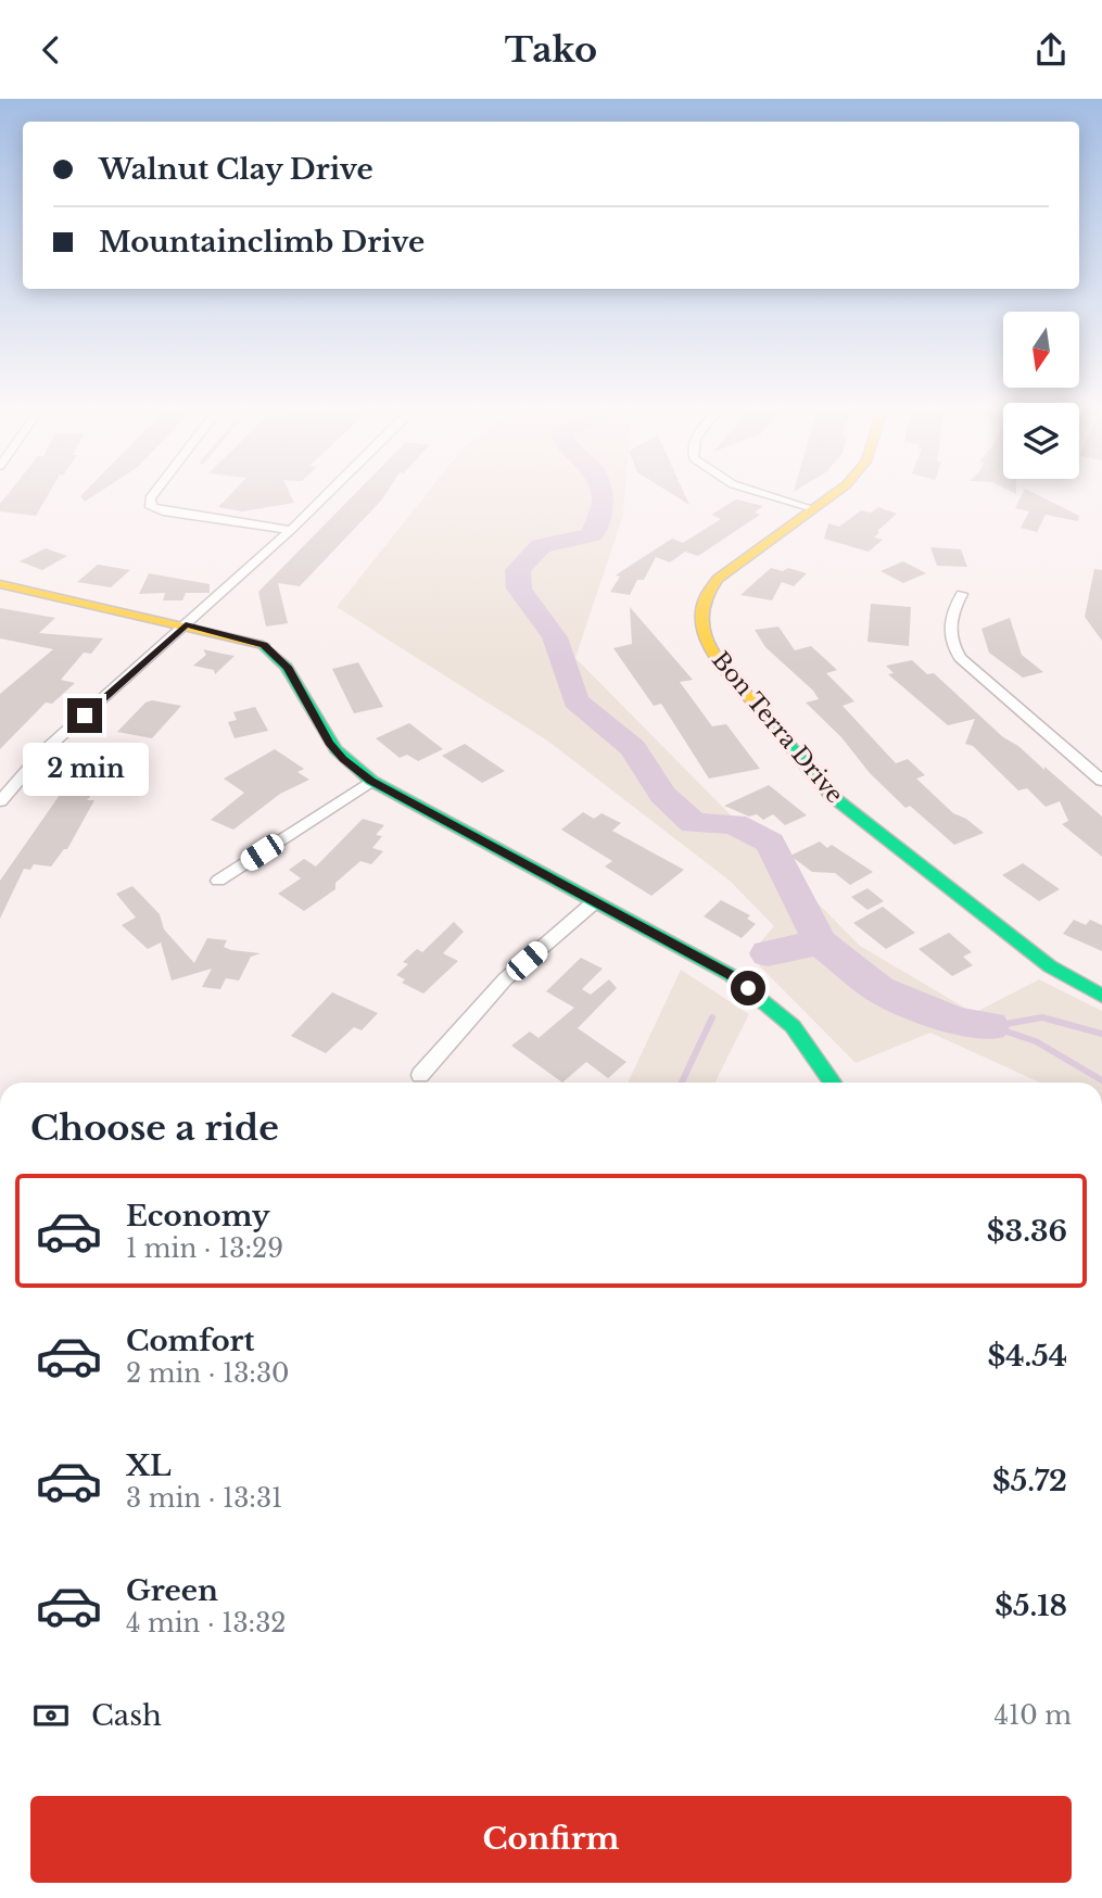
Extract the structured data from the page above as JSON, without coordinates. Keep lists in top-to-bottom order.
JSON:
{
  "streets": {
    "street": ["Bon Terra Drive"]
  },
  "north": "bottom",
  "page": {
    "header": "Tako",
    "banner": ["Walnut Clay Drive", "Mountainclimb Drive"],
    "bubble": "2 min",
    "heading": "Choose a ride",
    "list": [
      {
        "name": "Economy",
        "note": "1 min · 13:29",
        "value": "$3.36"
      },
      {
        "name": "Comfort",
        "note": "2 min · 13:30",
        "value": "$4.54"
      },
      {
        "name": "XL",
        "note": "3 min · 13:31",
        "value": "$5.72"
      },
      {
        "name": "Green",
        "note": "4 min · 13:32",
        "value": "$5.18"
      }
    ],
    "pay": ["Cash", "410 m"],
    "buttons": "Confirm"
  }
}
